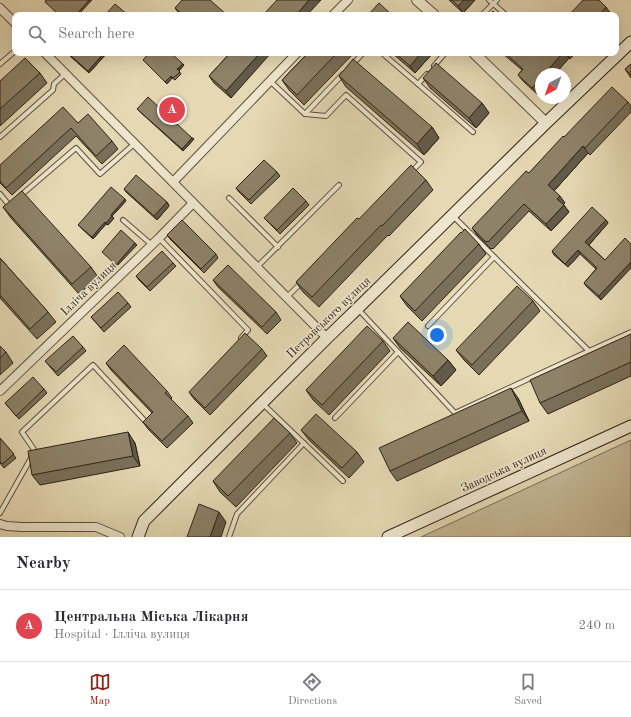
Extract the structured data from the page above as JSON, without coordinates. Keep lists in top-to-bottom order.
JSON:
{
  "streets": {
    "main road": ["Петровського вулиця", "Заводська вулиця"],
    "street": ["Ілліча вулиця"]
  },
  "north": "bottom left",
  "page": {
    "search": "Search here",
    "pins": "A",
    "heading": "Nearby",
    "list": [
      {
        "mark": "A",
        "name": "Центральна Міська Лікарня",
        "note": "Hospital · Ілліча вулиця",
        "value": "240 m"
      }
    ],
    "nav": ["Map", "Directions", "Saved"]
  }
}
